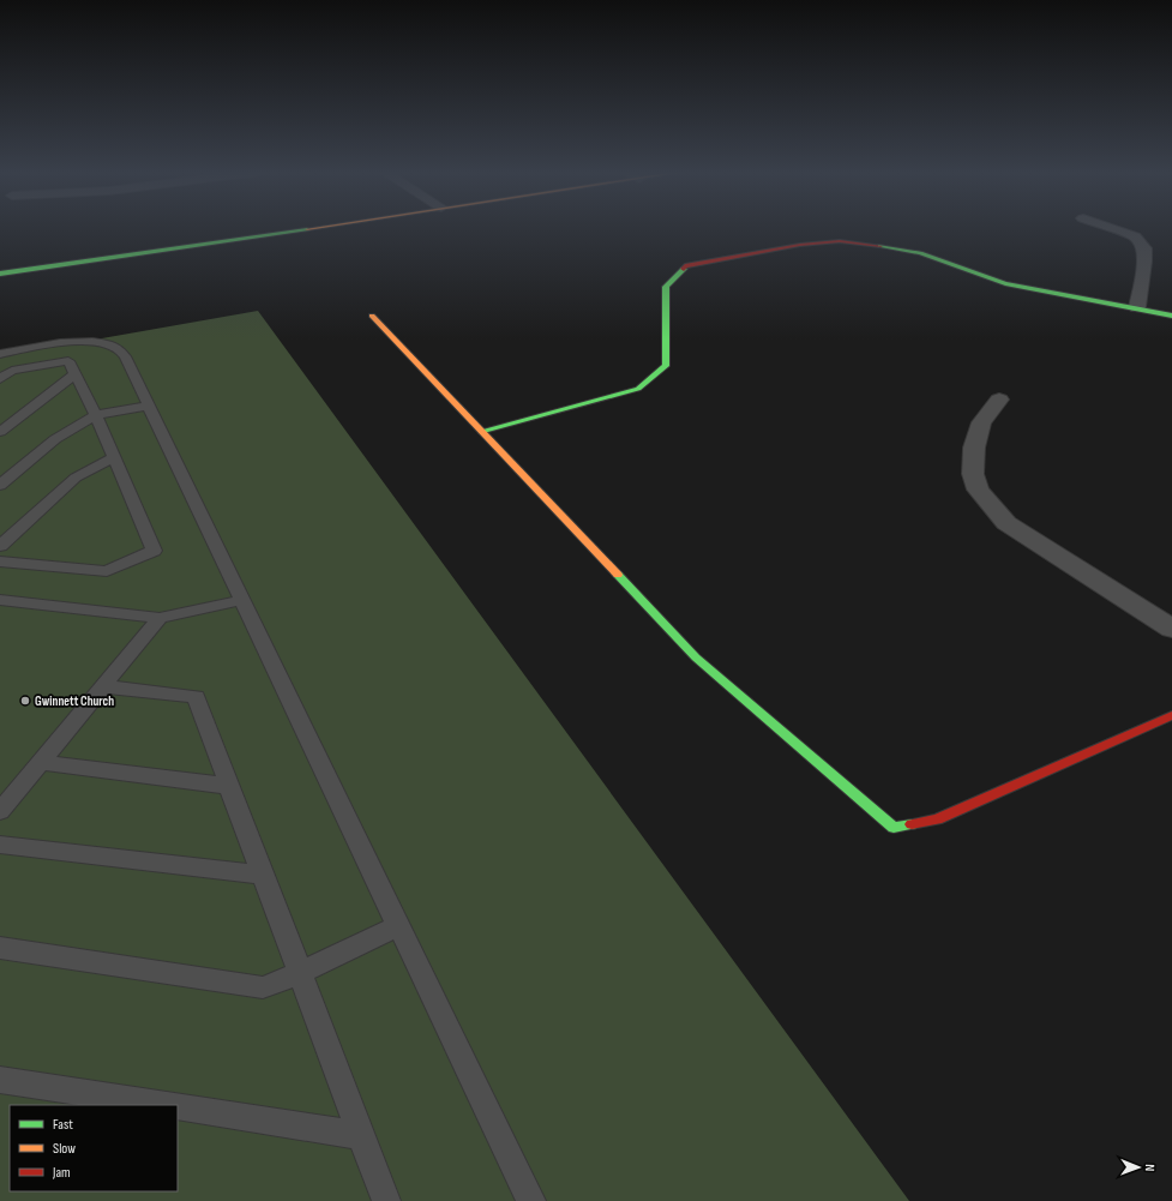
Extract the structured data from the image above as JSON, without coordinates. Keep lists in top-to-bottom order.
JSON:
{
  "places": ["Gwinnett Church"],
  "legend": ["Fast", "Slow", "Jam"],
  "north": "right"
}
